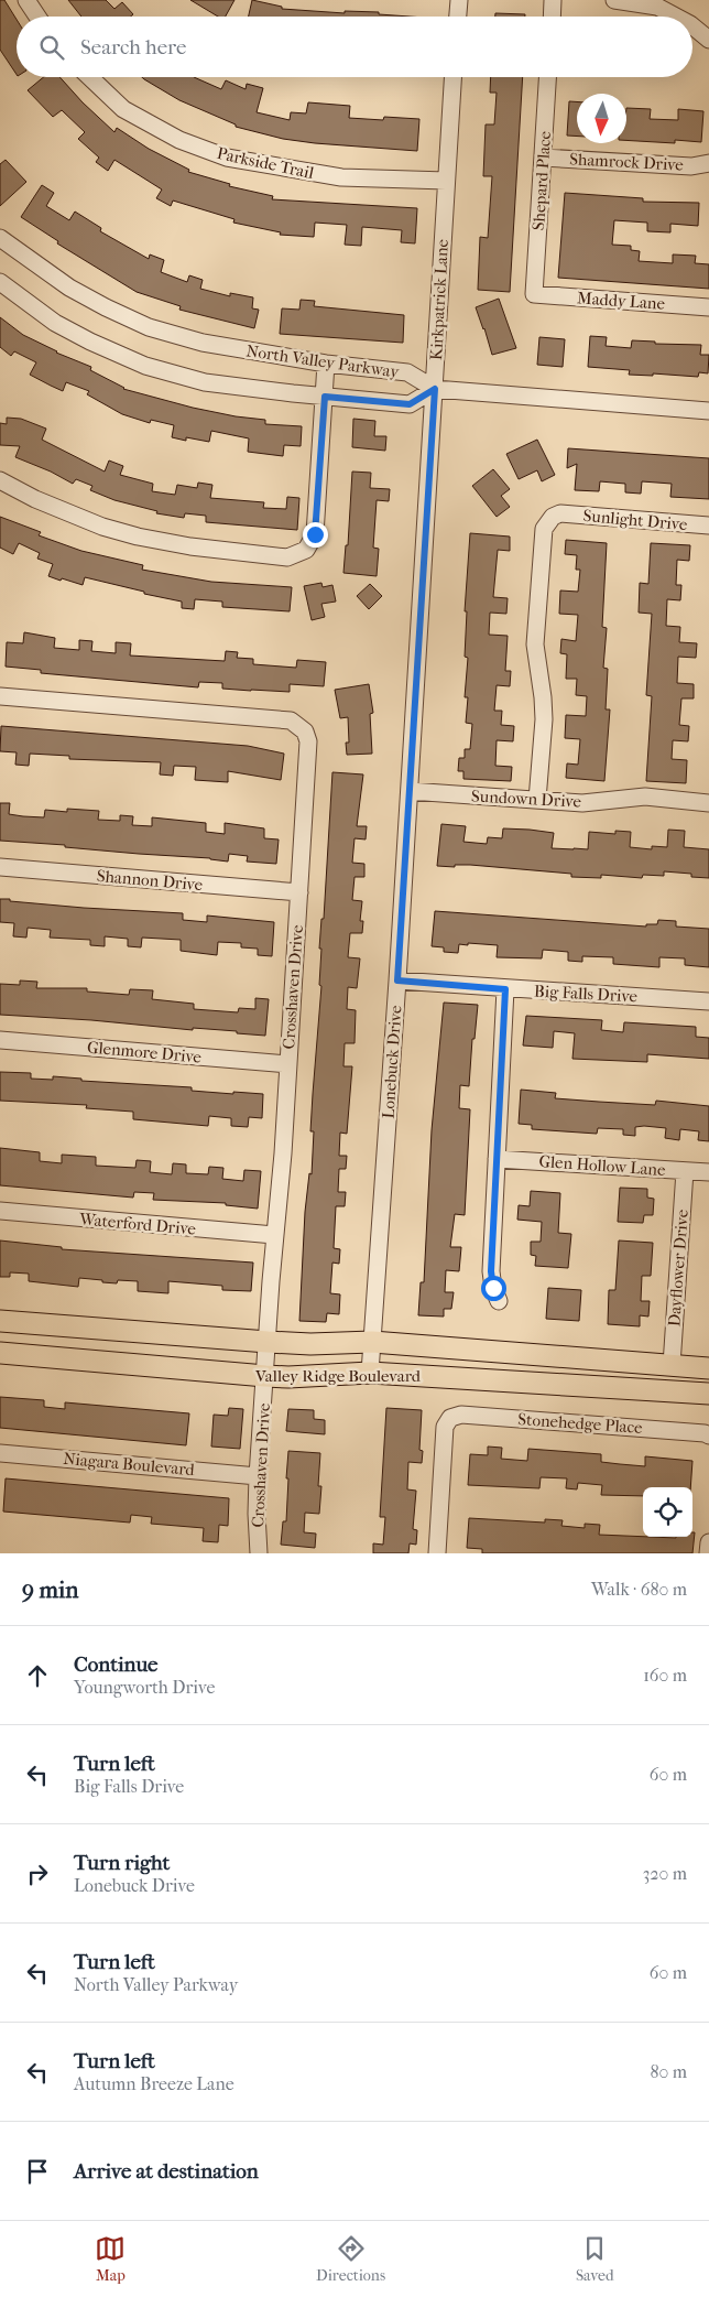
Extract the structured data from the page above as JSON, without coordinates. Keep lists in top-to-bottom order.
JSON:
{
  "streets": {
    "main road": ["Valley Ridge Boulevard"],
    "street": [
      "Shamrock Drive",
      "Parkside Trail",
      "Shepard Place",
      "Kirkpatrick Lane",
      "Maddy Lane",
      "North Valley Parkway",
      "Sunlight Drive",
      "Sundown Drive",
      "Shannon Drive",
      "Crosshaven Drive",
      "Big Falls Drive",
      "Glenmore Drive",
      "Lonebuck Drive",
      "Glen Hollow Lane",
      "Waterford Drive",
      "Dayflower Drive",
      "Stonehedge Place",
      "Niagara Boulevard"
    ]
  },
  "crossings": [
    ["Shamrock Drive", "Shepard Place"],
    ["Parkside Trail", "Kirkpatrick Lane"],
    ["Shepard Place", "Maddy Lane"],
    ["Kirkpatrick Lane", "North Valley Parkway"],
    ["Kirkpatrick Lane", "Lonebuck Drive"],
    ["North Valley Parkway", "Lonebuck Drive"],
    ["Sunlight Drive", "Sundown Drive"],
    ["Sundown Drive", "Lonebuck Drive"],
    ["Shannon Drive", "Crosshaven Drive"],
    ["Crosshaven Drive", "Glenmore Drive"],
    ["Crosshaven Drive", "Waterford Drive"],
    ["Crosshaven Drive", "Valley Ridge Boulevard"],
    ["Crosshaven Drive", "Niagara Boulevard"],
    ["Big Falls Drive", "Lonebuck Drive"],
    ["Lonebuck Drive", "Valley Ridge Boulevard"],
    ["Glen Hollow Lane", "Dayflower Drive"],
    ["Dayflower Drive", "Valley Ridge Boulevard"]
  ],
  "north": "bottom",
  "page": {
    "search": "Search here",
    "heading": ["9 min", "Walk · 680 m"],
    "list": [
      ["Continue", "Youngworth Drive", "160 m"],
      ["Turn left", "Big Falls Drive", "60 m"],
      ["Turn right", "Lonebuck Drive", "320 m"],
      ["Turn left", "North Valley Parkway", "60 m"],
      ["Turn left", "Autumn Breeze Lane", "80 m"],
      "Arrive at destination"
    ],
    "nav": ["Map", "Directions", "Saved"]
  }
}
